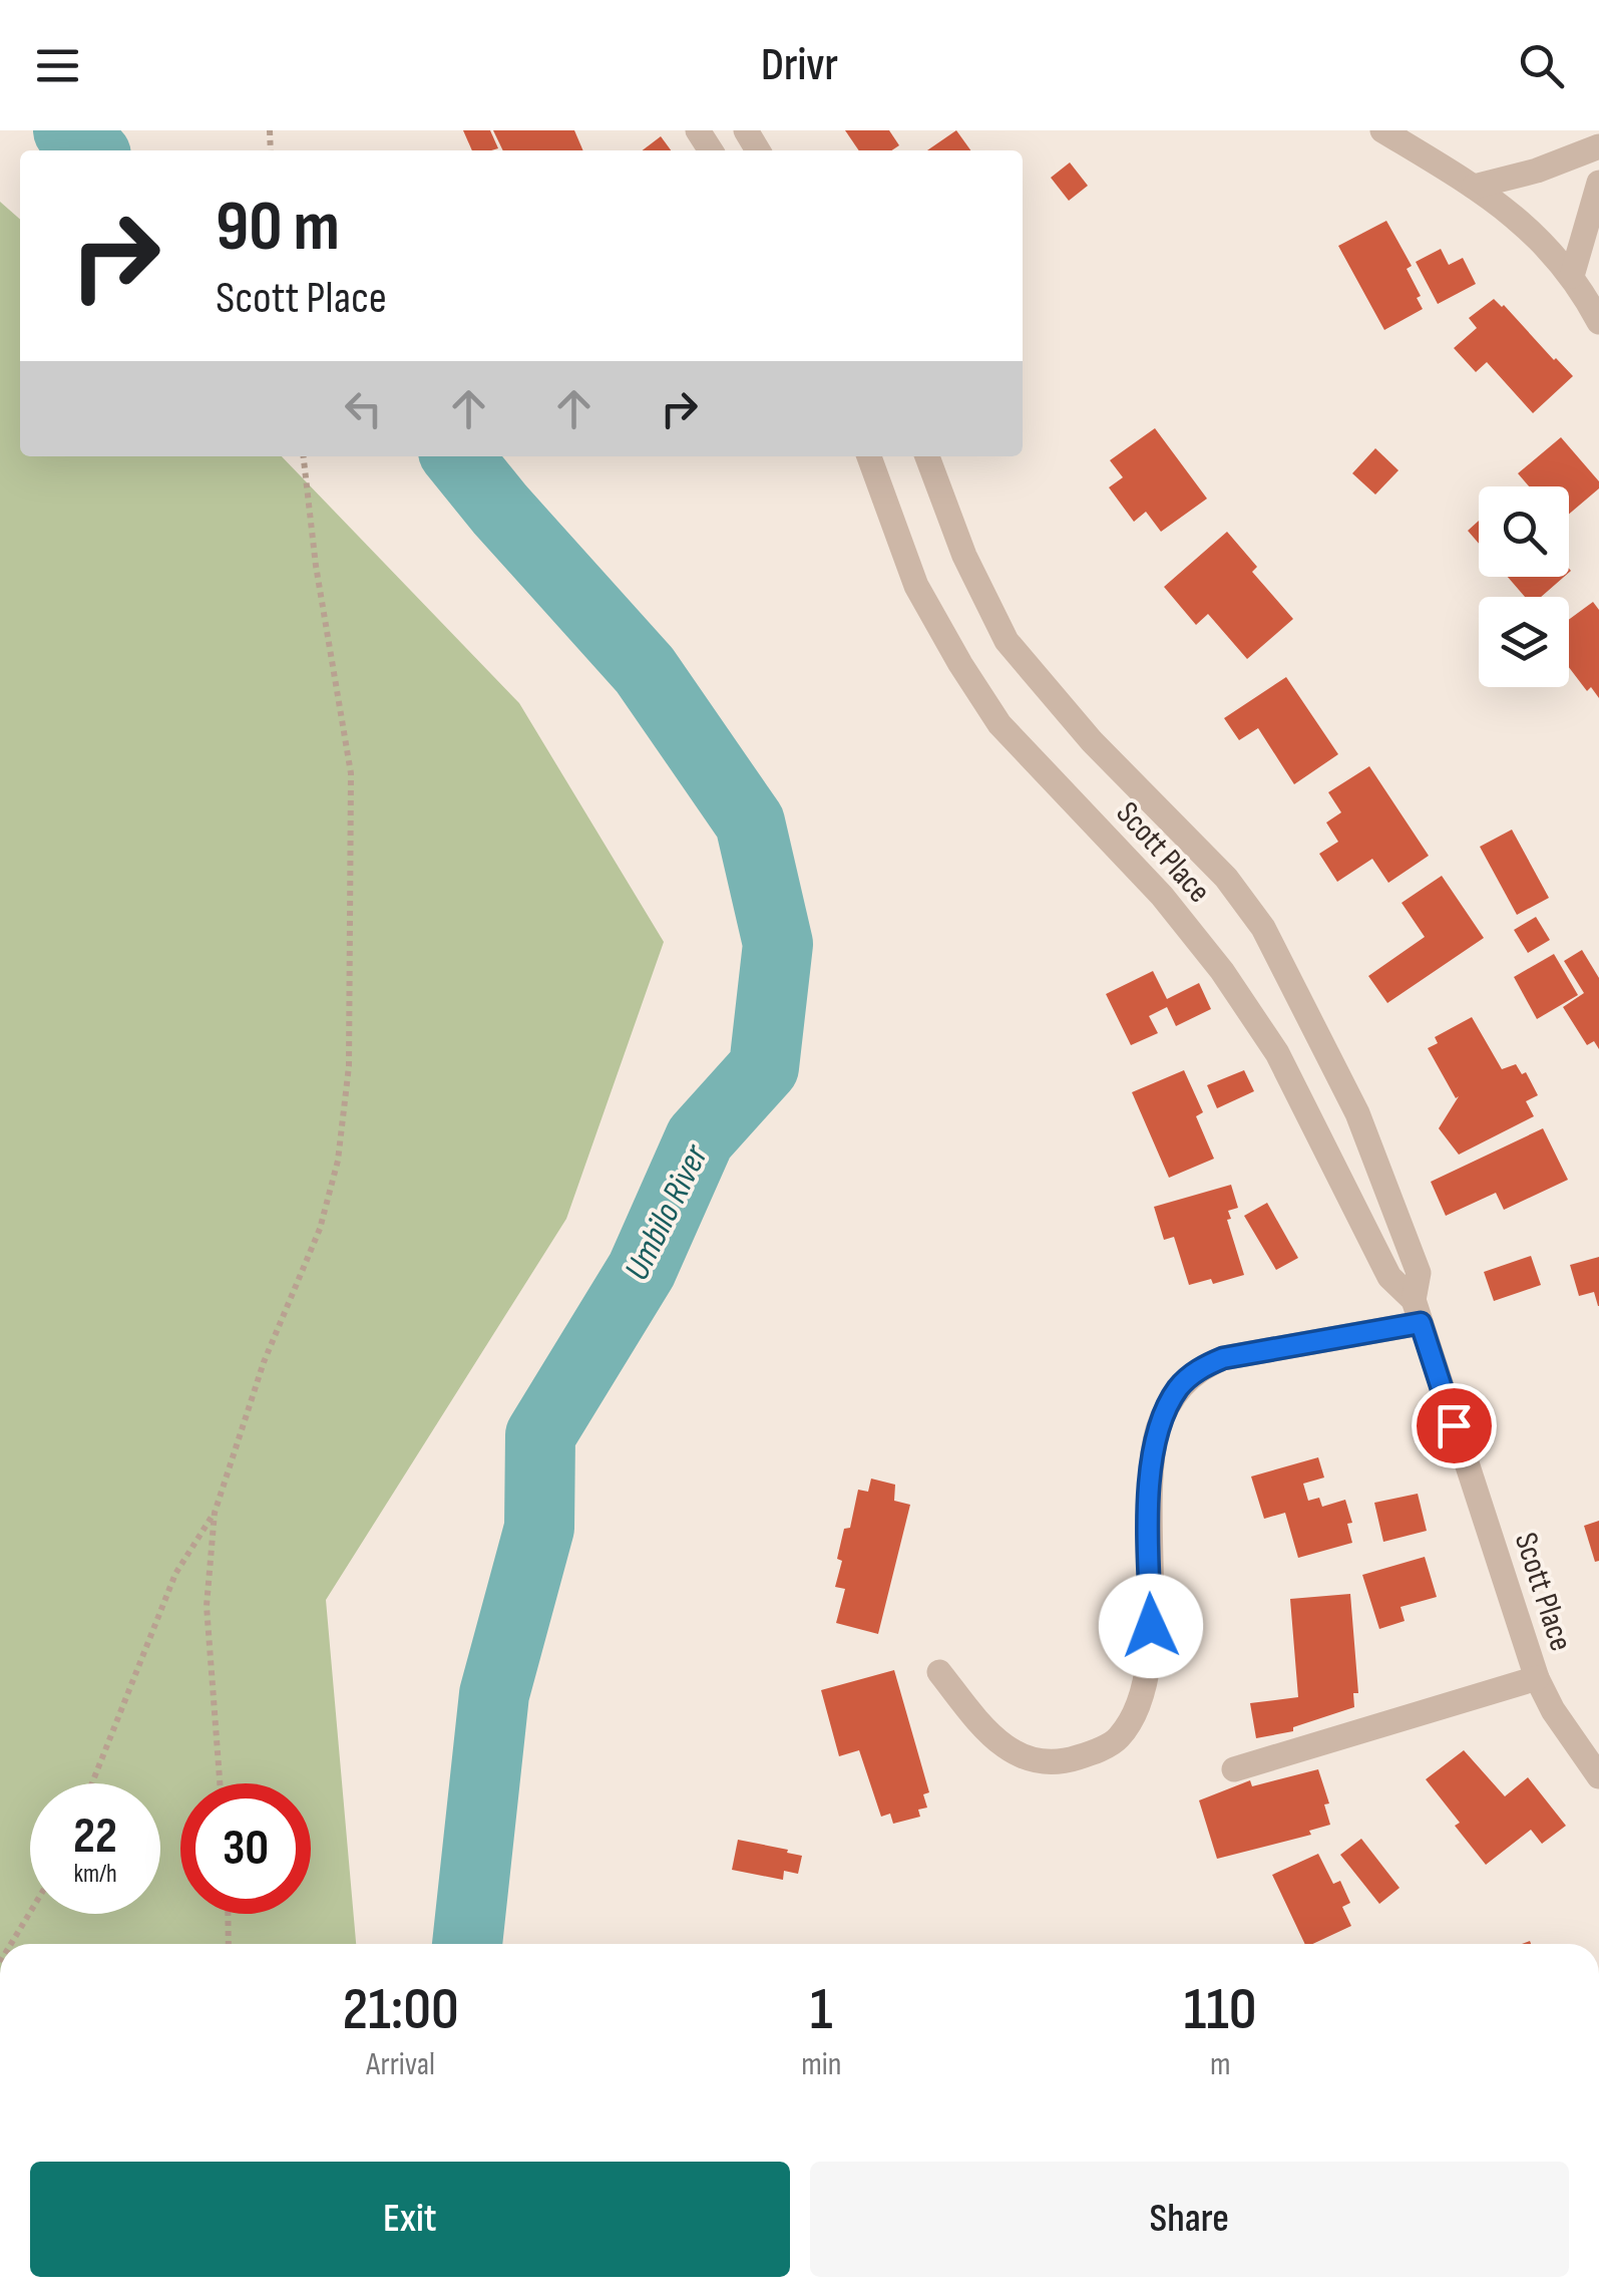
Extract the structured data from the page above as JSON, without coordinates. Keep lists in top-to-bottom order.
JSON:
{
  "streets": {
    "street": ["Scott Place"]
  },
  "water": ["Umbilo River"],
  "page": {
    "header": "Drivr",
    "turn": ["90 m", "Scott Place"],
    "speed": "22 km/h",
    "limit": "30",
    "eta": [
      "21:00",
      "Arrival",
      "1",
      "min",
      "110",
      "m"
    ],
    "buttons": ["Exit", "Share"]
  }
}
